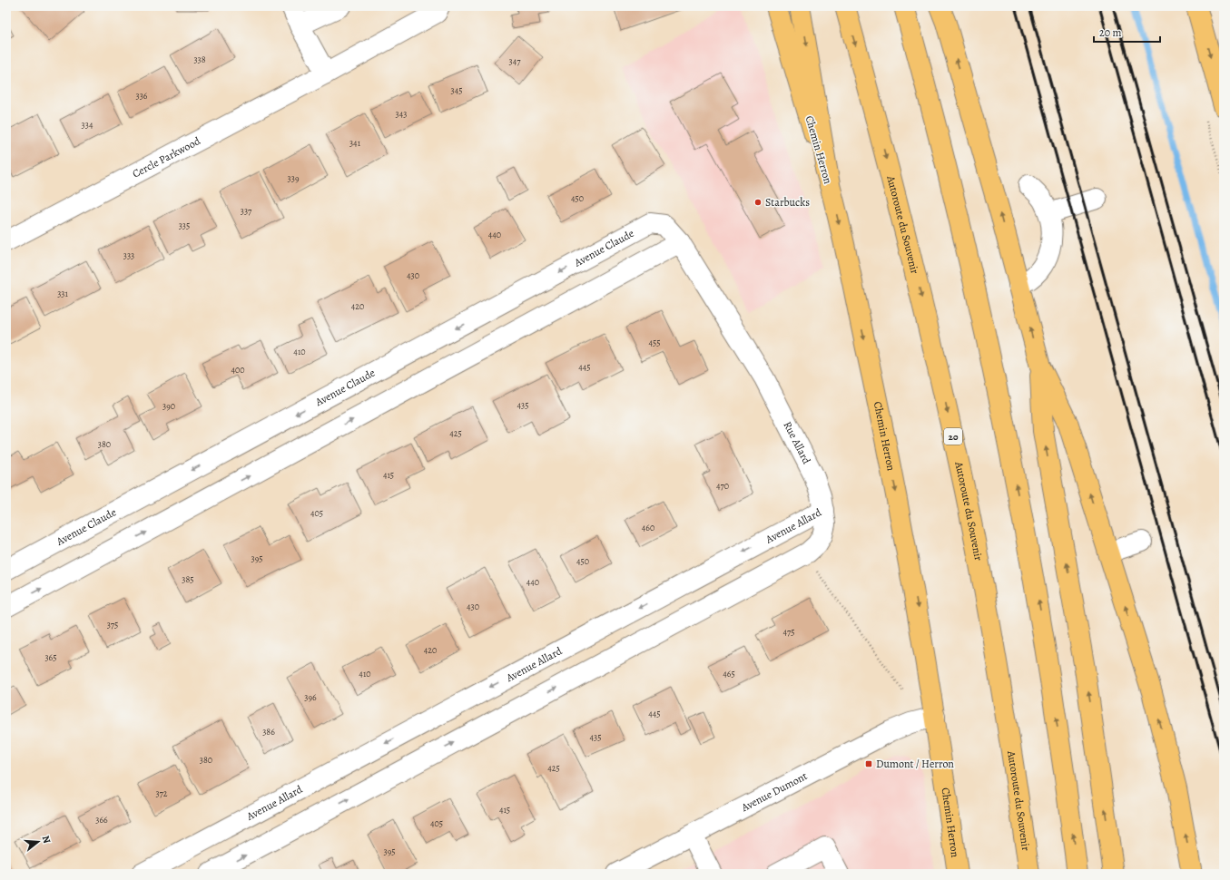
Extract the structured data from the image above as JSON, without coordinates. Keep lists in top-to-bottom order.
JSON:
{
  "streets": {
    "main road": ["Chemin Herron", "Autoroute du Souvenir", "20"],
    "street": [
      "Cercle Parkwood",
      "Avenue Claude",
      "Rue Allard",
      "Avenue Allard",
      "Avenue Dumont"
    ]
  },
  "crossings": [
    ["Chemin Herron", "Avenue Dumont"],
    ["Avenue Claude", "Rue Allard"],
    ["Rue Allard", "Avenue Allard"]
  ],
  "places": {
    "other": ["Starbucks"],
    "transit": ["Dumont / Herron"]
  },
  "house_numbers": [
    "338",
    "347",
    "345",
    "336",
    "343",
    "334",
    "341",
    "339",
    "450",
    "337",
    "335",
    "440",
    "333",
    "430",
    "331",
    "420",
    "455",
    "410",
    "445",
    "400",
    "435",
    "390",
    "425",
    "380",
    "415",
    "470",
    "405",
    "460",
    "395",
    "450",
    "385",
    "440",
    "430",
    "375",
    "475",
    "420",
    "365",
    "410",
    "465",
    "396",
    "445",
    "386",
    "435",
    "380",
    "425",
    "372",
    "415",
    "366",
    "405",
    "395"
  ],
  "scale_bar": "20 m",
  "north": "right"
}
